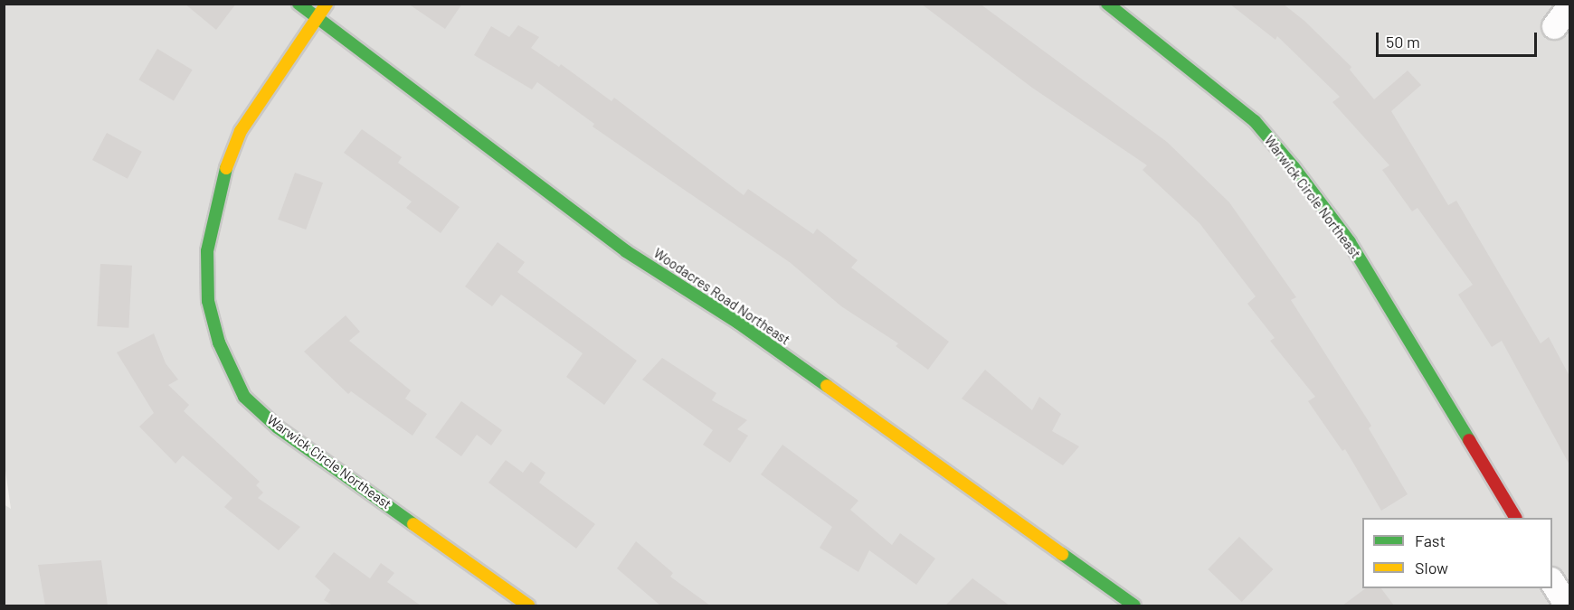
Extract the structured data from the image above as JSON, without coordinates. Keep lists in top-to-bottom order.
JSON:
{
  "streets": {
    "street": ["Warwick Circle Northeast", "Woodacres Road Northeast"]
  },
  "crossings": [
    ["Warwick Circle Northeast", "Woodacres Road Northeast"]
  ],
  "legend": ["Fast", "Slow"],
  "scale_bar": "50 m"
}
